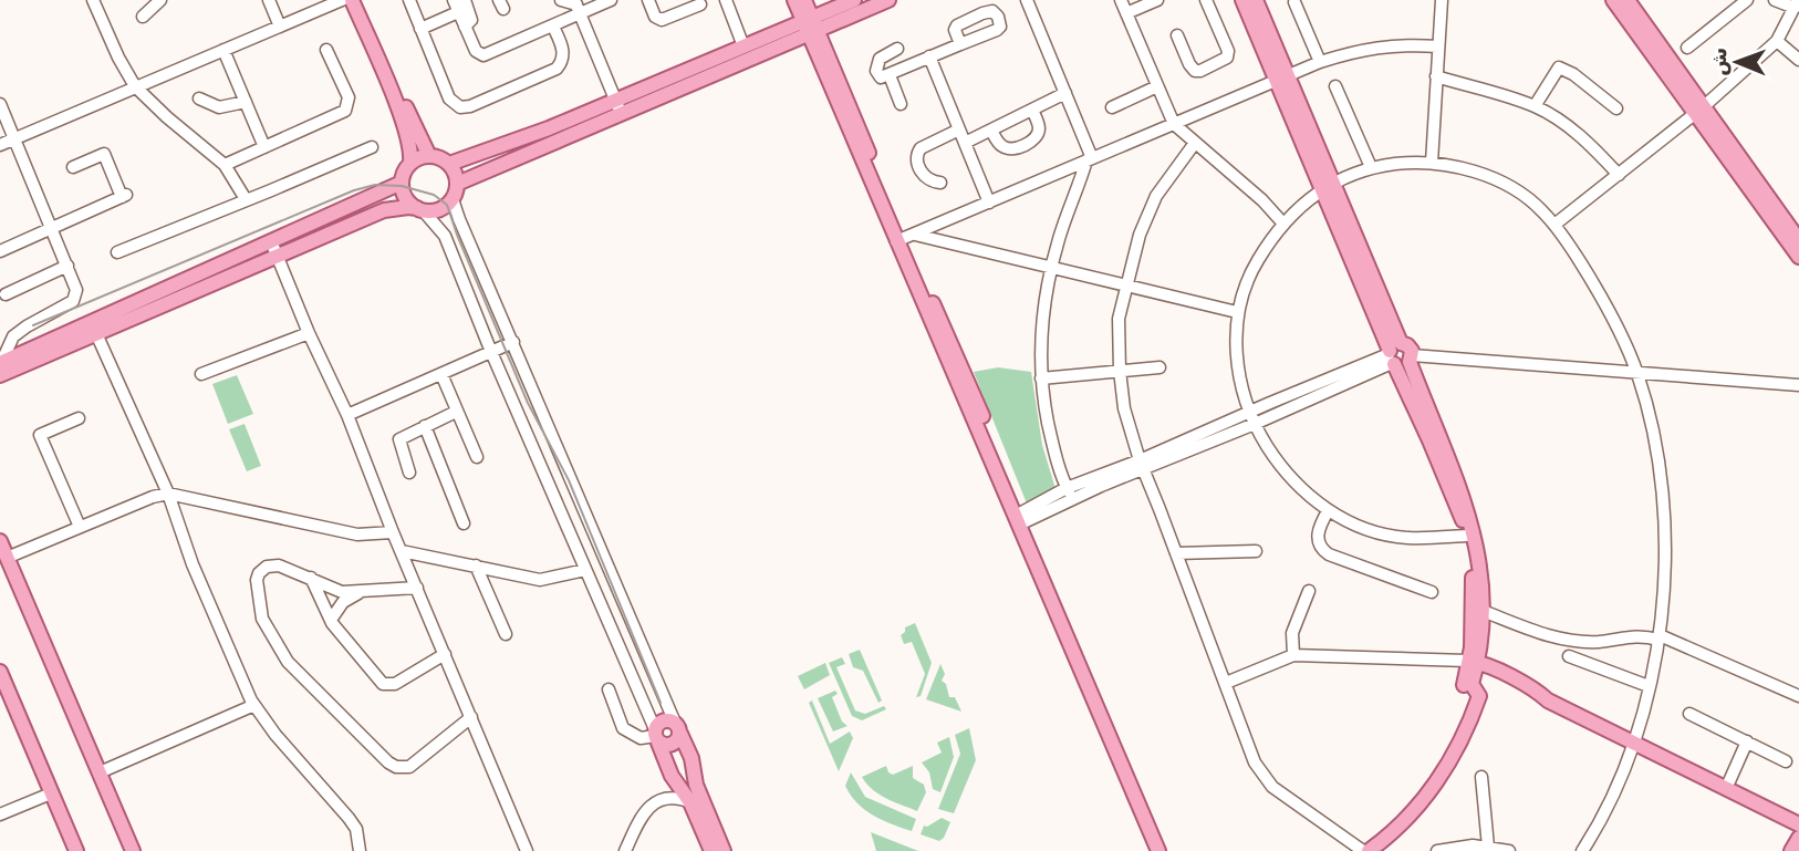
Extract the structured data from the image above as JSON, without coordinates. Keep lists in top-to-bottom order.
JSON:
{
  "north": "left"
}
